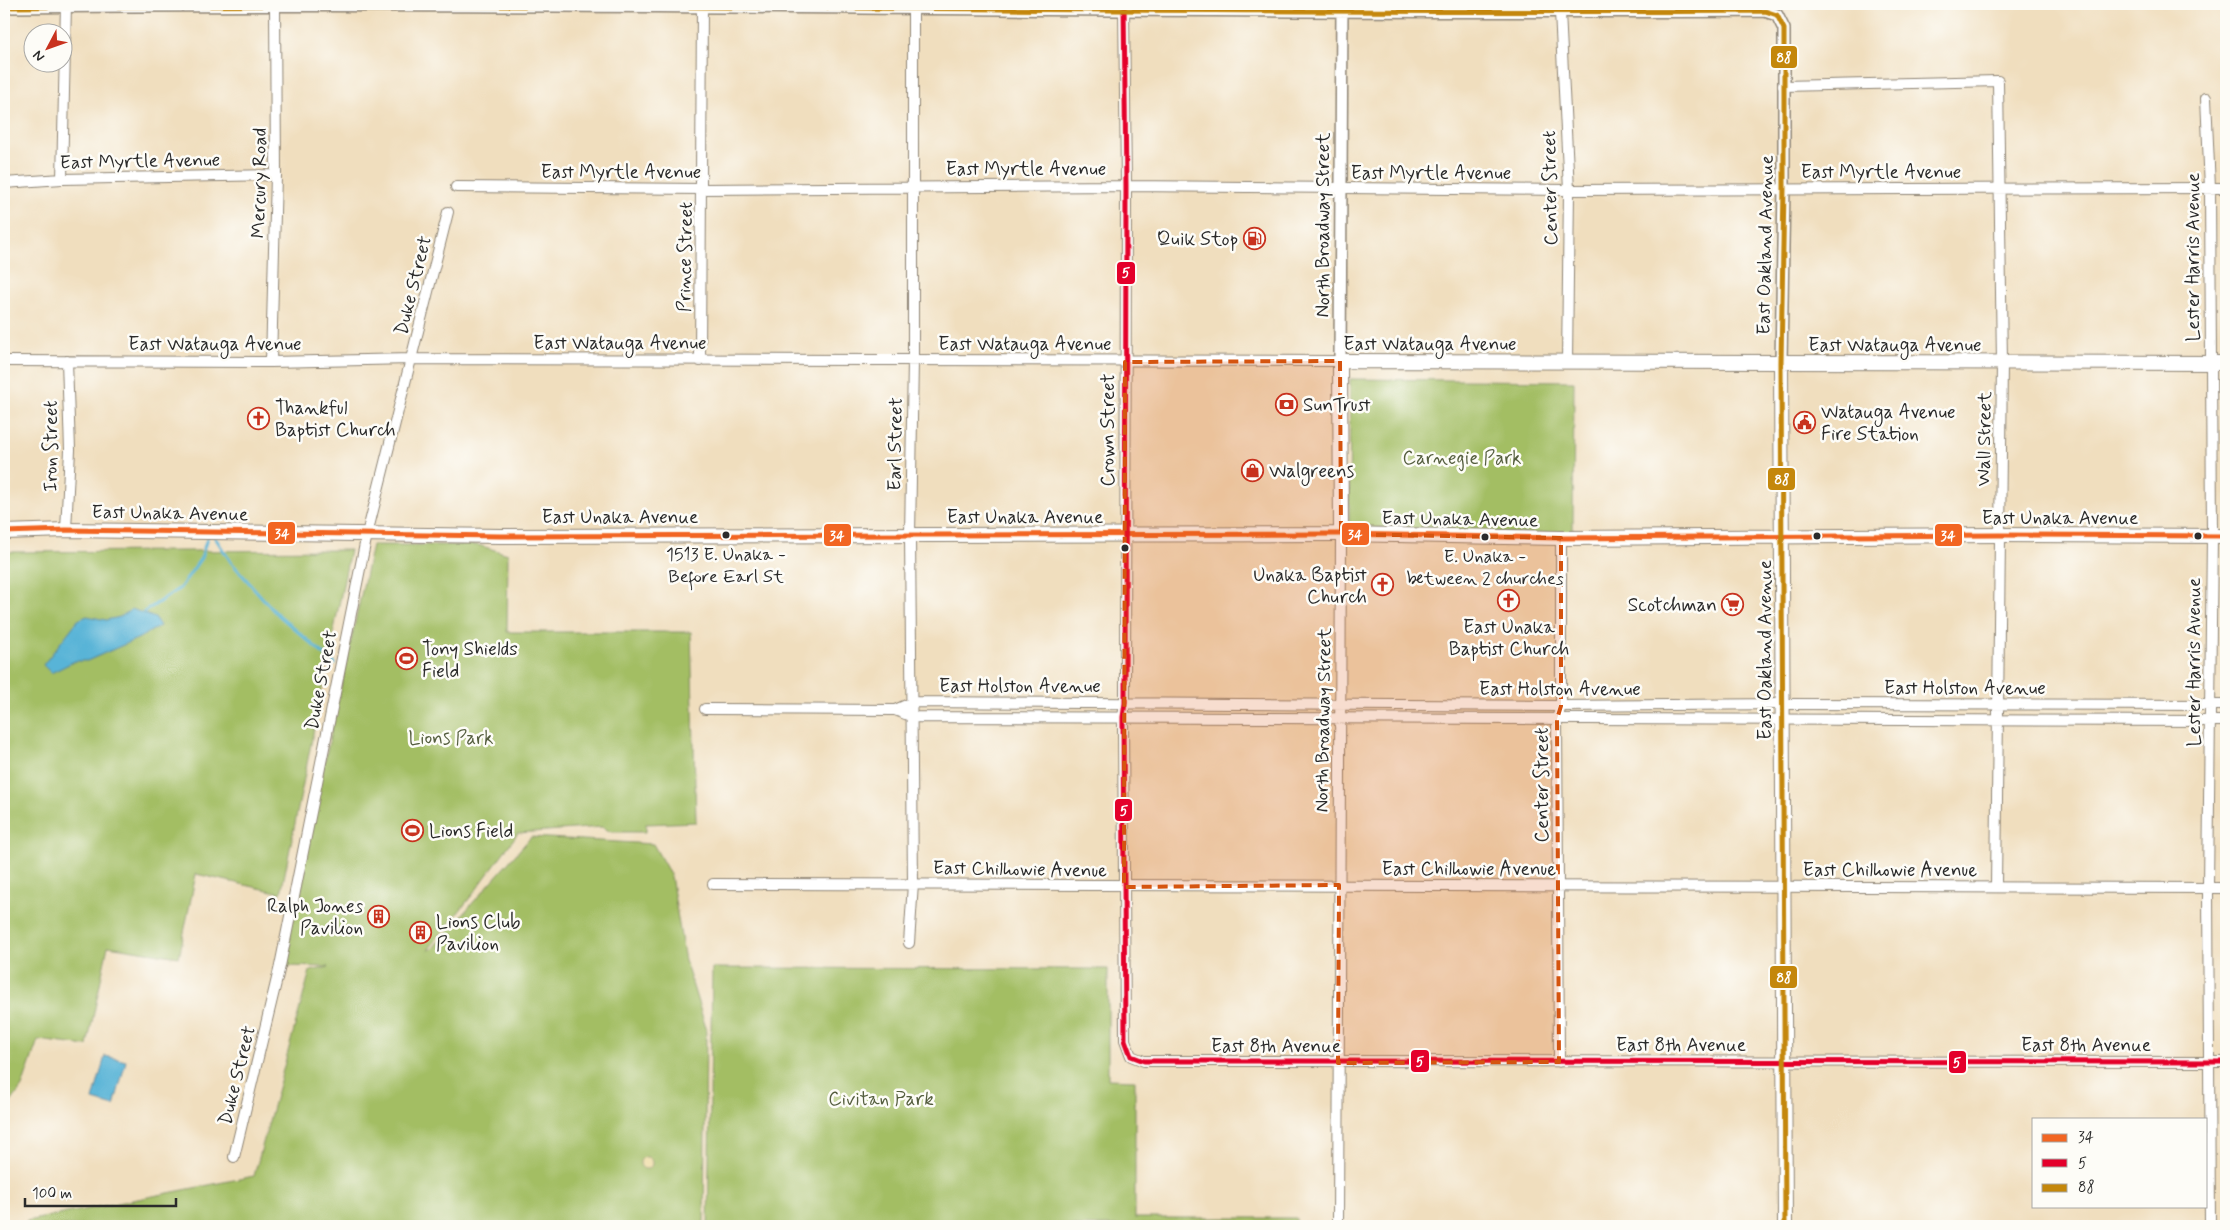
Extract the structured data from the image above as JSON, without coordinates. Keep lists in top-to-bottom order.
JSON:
{
  "streets": {
    "main road": [
      "North Broadway Street",
      "East Oakland Avenue",
      "East Watauga Avenue",
      "East Unaka Avenue"
    ],
    "street": [
      "East Myrtle Avenue",
      "Mercury Road",
      "Center Street",
      "Prince Street",
      "Lester Harris Avenue",
      "Duke Street",
      "Crown Street",
      "Wall Street",
      "Earl Street",
      "Iron Street",
      "East Holston Avenue",
      "East Chilhowie Avenue",
      "East 8th Avenue"
    ]
  },
  "crossings": [
    ["East Myrtle Avenue", "Mercury Road"],
    ["East Myrtle Avenue", "Center Street"],
    ["East Myrtle Avenue", "North Broadway Street"],
    ["East Myrtle Avenue", "East Oakland Avenue"],
    ["East Myrtle Avenue", "Prince Street"],
    ["East Myrtle Avenue", "Lester Harris Avenue"],
    ["East Myrtle Avenue", "Crown Street"],
    ["East Myrtle Avenue", "Wall Street"],
    ["East Myrtle Avenue", "Earl Street"],
    ["Mercury Road", "East Watauga Avenue"],
    ["Center Street", "East Oakland Avenue"],
    ["Center Street", "East Watauga Avenue"],
    ["Center Street", "East Unaka Avenue"],
    ["Center Street", "East Holston Avenue"],
    ["Center Street", "East Chilhowie Avenue"],
    ["Center Street", "East 8th Avenue"],
    ["North Broadway Street", "East Watauga Avenue"],
    ["North Broadway Street", "East Unaka Avenue"],
    ["North Broadway Street", "East Holston Avenue"],
    ["North Broadway Street", "East Chilhowie Avenue"],
    ["North Broadway Street", "East 8th Avenue"],
    ["East Oakland Avenue", "East Watauga Avenue"],
    ["East Oakland Avenue", "Wall Street"],
    ["East Oakland Avenue", "East Unaka Avenue"],
    ["East Oakland Avenue", "East Holston Avenue"],
    ["East Oakland Avenue", "East Chilhowie Avenue"],
    ["East Oakland Avenue", "East 8th Avenue"],
    ["Prince Street", "East Watauga Avenue"],
    ["Lester Harris Avenue", "East Watauga Avenue"],
    ["Lester Harris Avenue", "East Unaka Avenue"],
    ["Lester Harris Avenue", "East Holston Avenue"],
    ["Lester Harris Avenue", "East Chilhowie Avenue"],
    ["Lester Harris Avenue", "East 8th Avenue"],
    ["Duke Street", "East Watauga Avenue"],
    ["Duke Street", "East Unaka Avenue"],
    ["East Watauga Avenue", "Crown Street"],
    ["East Watauga Avenue", "Wall Street"],
    ["East Watauga Avenue", "Earl Street"],
    ["East Watauga Avenue", "Iron Street"],
    ["Crown Street", "East Unaka Avenue"],
    ["Crown Street", "East Holston Avenue"],
    ["Crown Street", "East Chilhowie Avenue"],
    ["Crown Street", "East 8th Avenue"],
    ["Wall Street", "East Unaka Avenue"],
    ["Wall Street", "East Holston Avenue"],
    ["Wall Street", "East Chilhowie Avenue"],
    ["Earl Street", "East Unaka Avenue"],
    ["Earl Street", "East Holston Avenue"],
    ["Earl Street", "East Chilhowie Avenue"],
    ["Iron Street", "East Unaka Avenue"]
  ],
  "parks": ["Carnegie Park", "Lions Park", "Civitan Park"],
  "places": {
    "fuel station": ["Quik Stop"],
    "bank": ["SunTrust"],
    "church": ["Thankful Baptist Church", "Unaka Baptist Church", "East Unaka Baptist Church"],
    "public building": ["Watauga Avenue Fire Station"],
    "shop": ["Walgreens"],
    "other": ["1513 E. Unaka - Before Earl St", "E. Unaka - between 2 churches"],
    "supermarket": ["Scotchman"],
    "sports": ["Tony Shields Field", "Lions Field"],
    "building": ["Ralph Jones Pavilion", "Lions Club Pavilion"]
  },
  "lines": ["transit line 5", "transit line 88", "transit line 34"],
  "legend": ["34", "5", "88"],
  "scale_bar": "100 m",
  "north": "bottom left"
}
